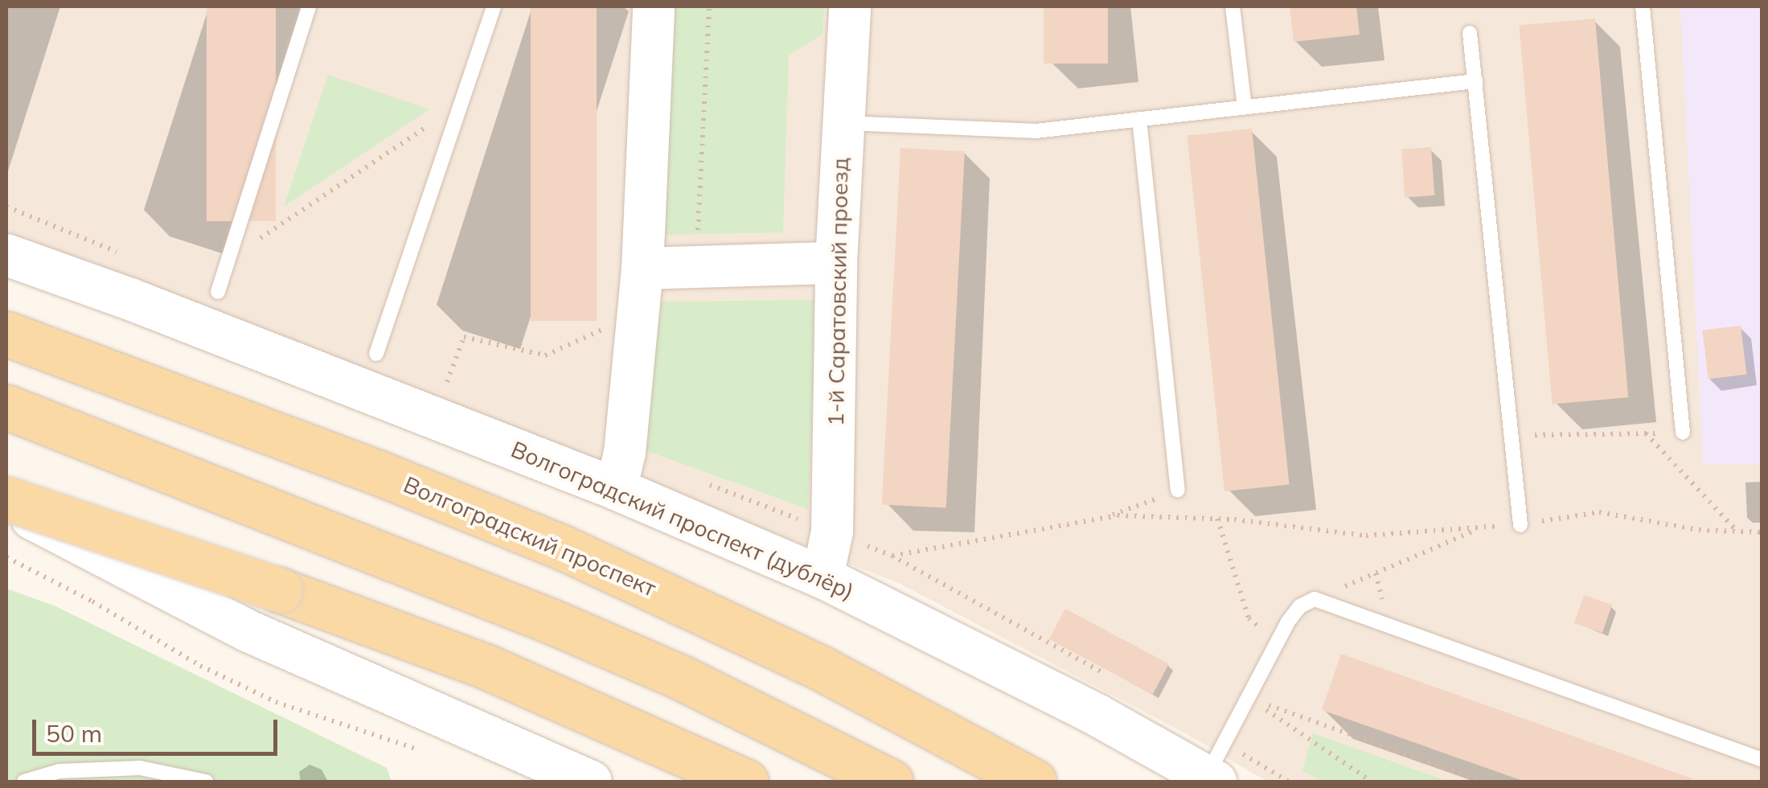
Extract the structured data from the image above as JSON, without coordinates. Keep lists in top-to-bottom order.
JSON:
{
  "streets": {
    "main road": ["1-й Саратовский проезд", "Волгоградский проспект (дублёр)", "Волгоградский проспект"]
  },
  "crossings": [
    ["1-й Саратовский проезд", "Волгоградский проспект (дублёр)"]
  ],
  "scale_bar": "50 m"
}
